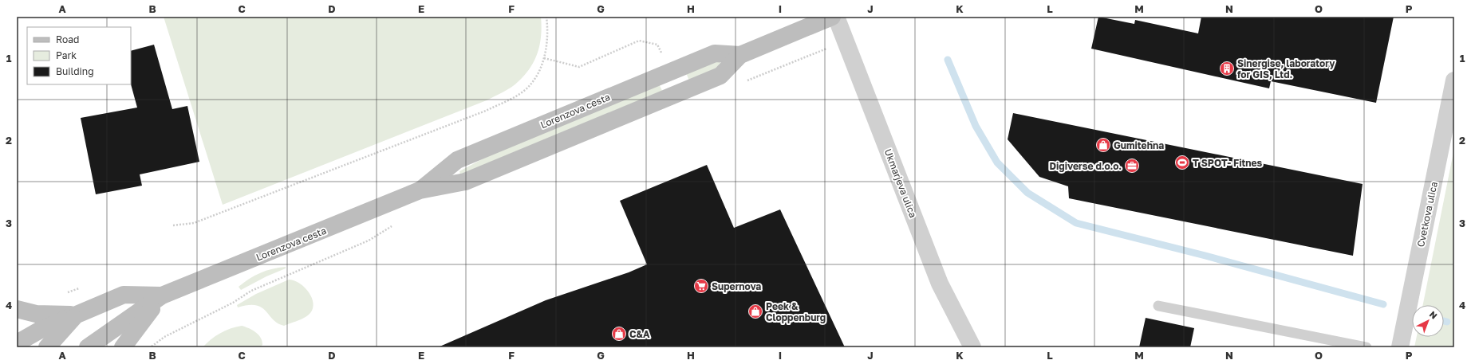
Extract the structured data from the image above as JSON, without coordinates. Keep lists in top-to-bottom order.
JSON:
{
  "streets": {
    "street": ["Lorenzova cesta", "Ukmarjeva ulica", "Cvetkova ulica"]
  },
  "places": {
    "building": ["Sinergise, laboratory for GIS, Ltd."],
    "shop": ["Gumitehna", "Peek & Cloppenburg", "C&A"],
    "sports": ["T SPOT- Fitnes"],
    "office": ["Digiverse d.o.o."],
    "supermarket": ["Supernova"]
  },
  "legend": ["Road", "Park", "Building"],
  "north": "top right",
  "grid": {
    "columns": [
      "A",
      "B",
      "C",
      "D",
      "E",
      "F",
      "G",
      "H",
      "I",
      "J",
      "K",
      "L",
      "M",
      "N",
      "O",
      "P"
    ],
    "rows": [
      "1",
      "2",
      "3",
      "4"
    ]
  }
}
